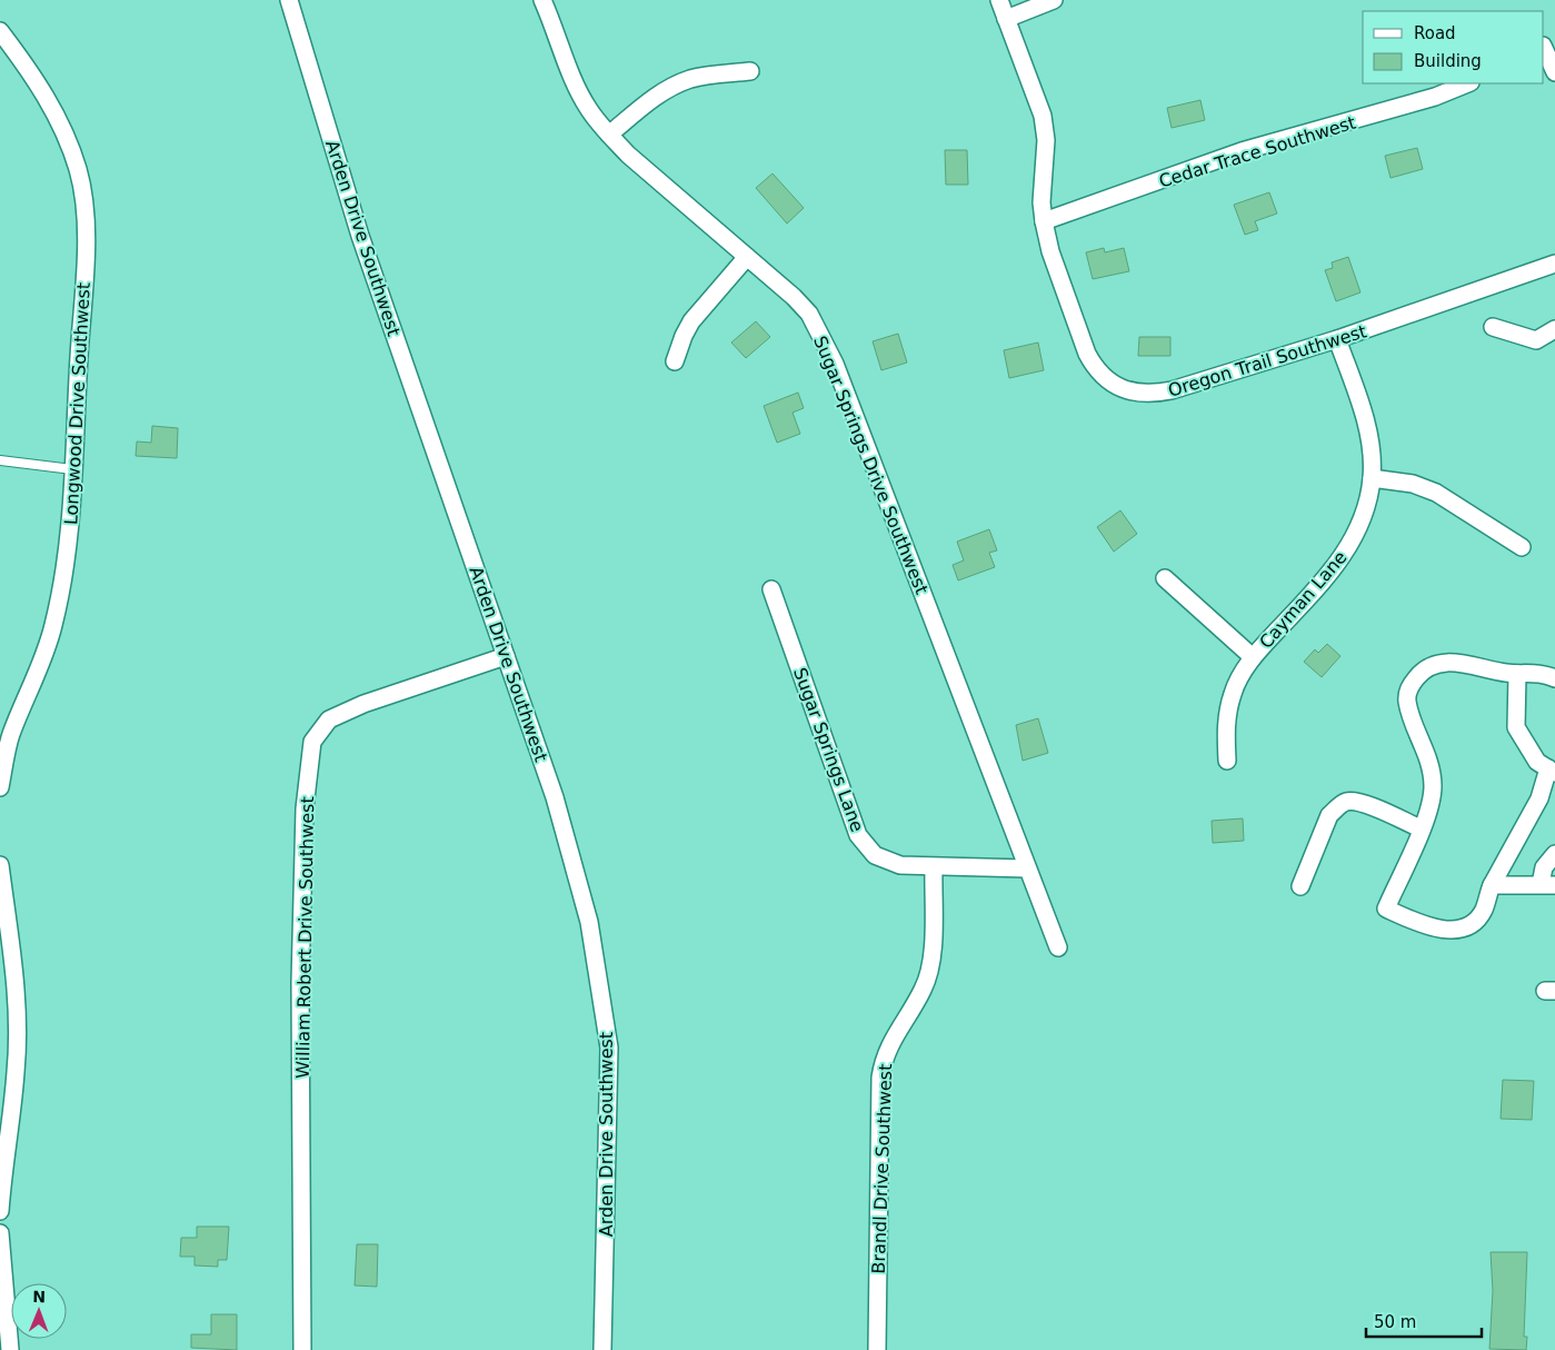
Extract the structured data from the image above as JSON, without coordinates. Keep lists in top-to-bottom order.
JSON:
{
  "streets": {
    "street": [
      "Cedar Trace Southwest",
      "Arden Drive Southwest",
      "Oregon Trail Southwest",
      "Longwood Drive Southwest",
      "Sugar Springs Drive Southwest",
      "Cayman Lane",
      "Sugar Springs Lane",
      "William Robert Drive Southwest",
      "Brandl Drive Southwest"
    ]
  },
  "crossings": [
    ["Cedar Trace Southwest", "Oregon Trail Southwest"],
    ["Arden Drive Southwest", "William Robert Drive Southwest"],
    ["Oregon Trail Southwest", "Cayman Lane"],
    ["Sugar Springs Drive Southwest", "Sugar Springs Lane"],
    ["Sugar Springs Lane", "Brandl Drive Southwest"]
  ],
  "legend": ["Road", "Building"],
  "scale_bar": "50 m",
  "north": "top"
}
